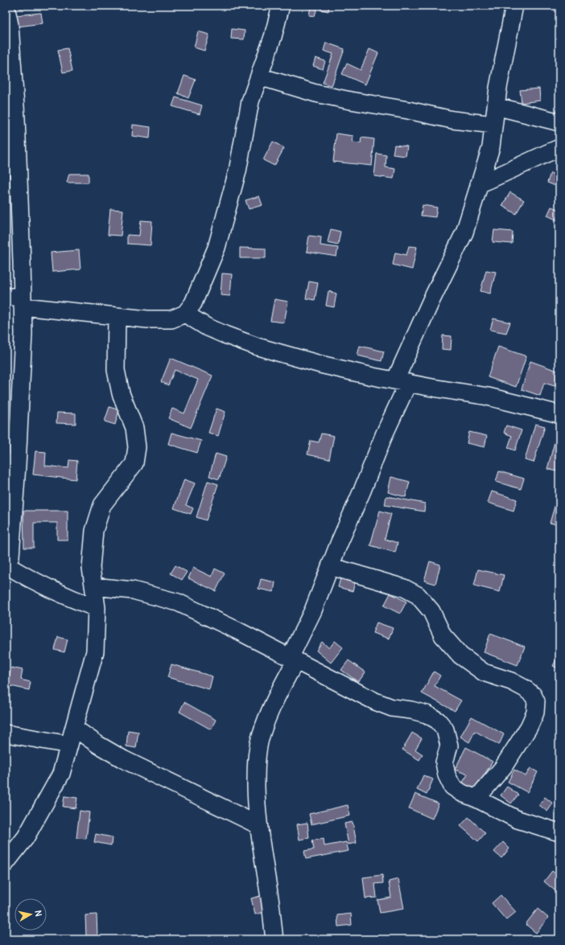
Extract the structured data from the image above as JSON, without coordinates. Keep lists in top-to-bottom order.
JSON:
{
  "north": "right"
}
